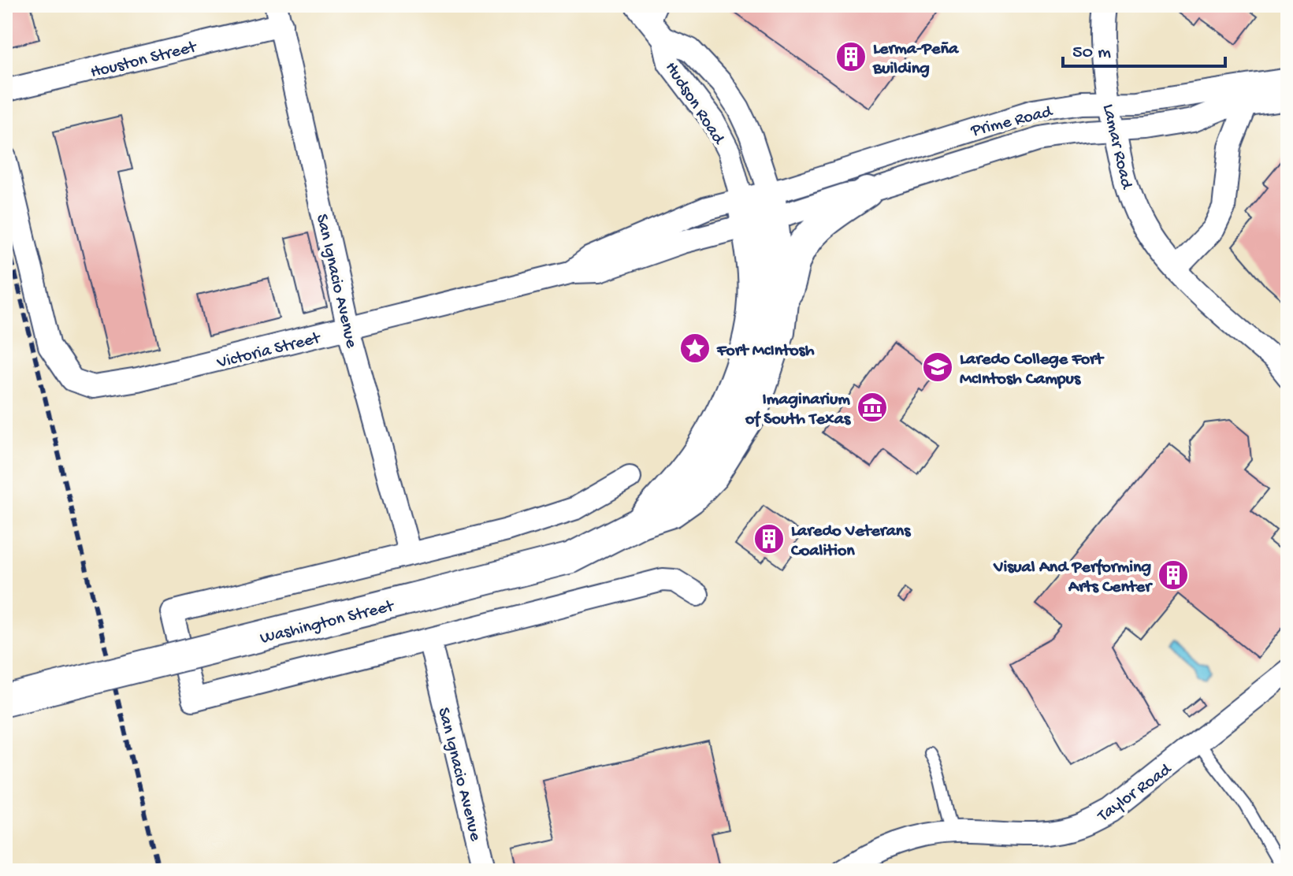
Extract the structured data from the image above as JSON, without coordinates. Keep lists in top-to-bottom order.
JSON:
{
  "streets": {
    "main road": ["Washington Street"],
    "street": [
      "Houston Street",
      "Hudson Road",
      "Prime Road",
      "Lamar Road",
      "San Ignacio Avenue",
      "Victoria Street",
      "Taylor Road"
    ]
  },
  "crossings": [
    ["Houston Street", "San Ignacio Avenue"],
    ["Hudson Road", "Prime Road"],
    ["Hudson Road", "Victoria Street"],
    ["Prime Road", "Lamar Road"],
    ["Prime Road", "Victoria Street"],
    ["San Ignacio Avenue", "Victoria Street"]
  ],
  "places": {
    "building": ["Lerma-Peña Building", "Laredo Veterans Coalition", "Visual And Performing Arts Center"],
    "place": ["Fort McIntosh"],
    "school or university": ["Laredo College Fort McIntosh Campus"],
    "museum": ["Imaginarium of South Texas"]
  },
  "scale_bar": "50 m"
}
